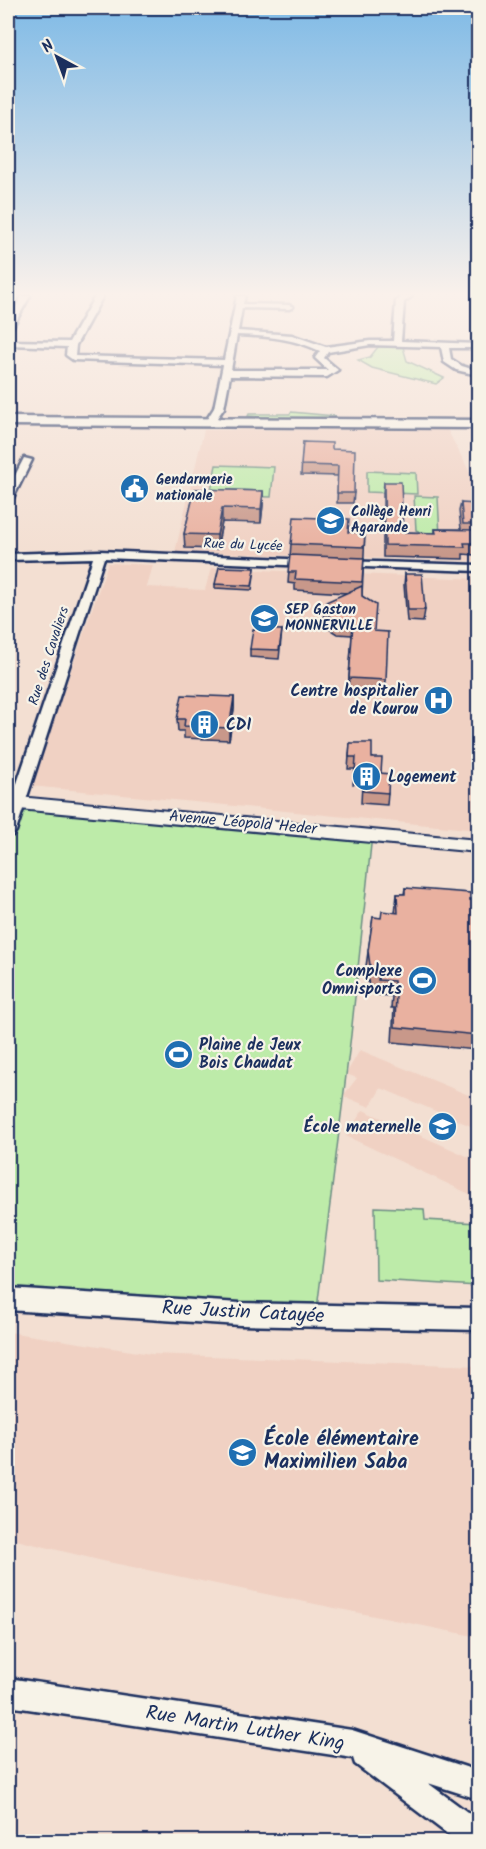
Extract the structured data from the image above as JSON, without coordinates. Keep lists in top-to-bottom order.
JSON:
{
  "streets": {
    "street": [
      "Rue du Lycée",
      "Rue des Cavaliers",
      "Avenue Léopold Heder",
      "Rue Justin Catayée",
      "Rue Martin Luther King"
    ]
  },
  "crossings": [
    ["Rue du Lycée", "Rue des Cavaliers"],
    ["Rue des Cavaliers", "Avenue Léopold Heder"]
  ],
  "places": {
    "public building": ["Gendarmerie nationale"],
    "school or university": [
      "Collège Henri Agarande",
      "SEP Gaston MONNERVILLE",
      "École maternelle",
      "École élémentaire Maximilien Saba"
    ],
    "hospital": ["Centre hospitalier de Kourou"],
    "building": ["CDI", "Logement"],
    "sports": ["Complexe Omnisports", "Plaine de Jeux Bois Chaudat"]
  },
  "north": "top left"
}
